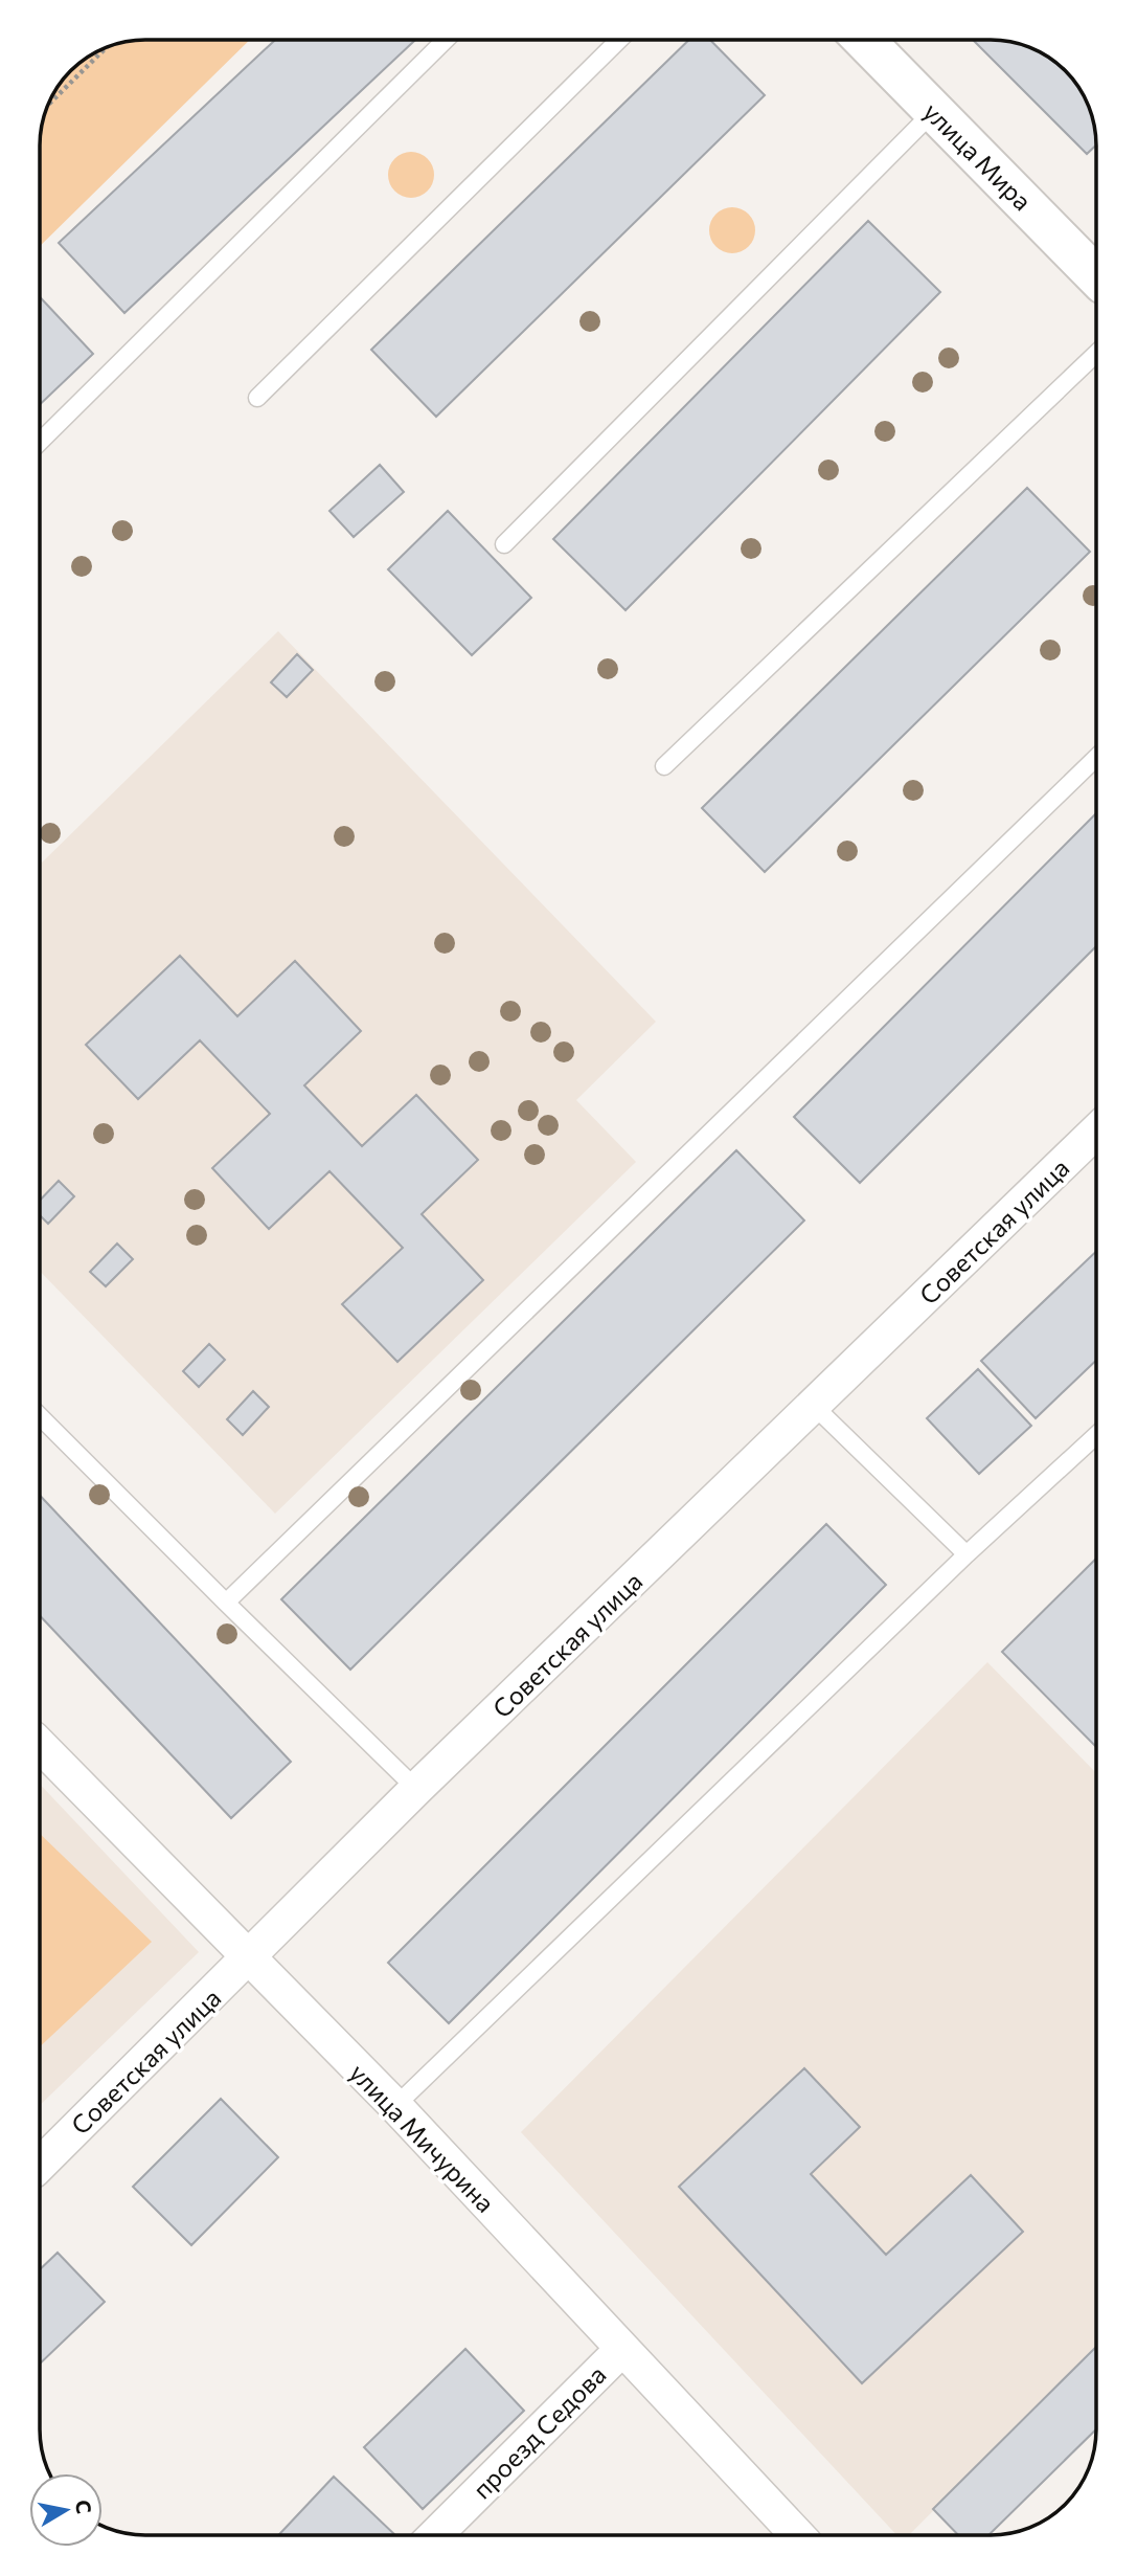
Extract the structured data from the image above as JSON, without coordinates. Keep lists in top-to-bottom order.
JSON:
{
  "streets": {
    "street": [
      "улица Мира",
      "Советская улица",
      "улица Мичурина",
      "проезд Седова"
    ]
  },
  "crossings": [
    ["Советская улица", "улица Мичурина"],
    ["улица Мичурина", "проезд Седова"]
  ],
  "north": "right"
}
